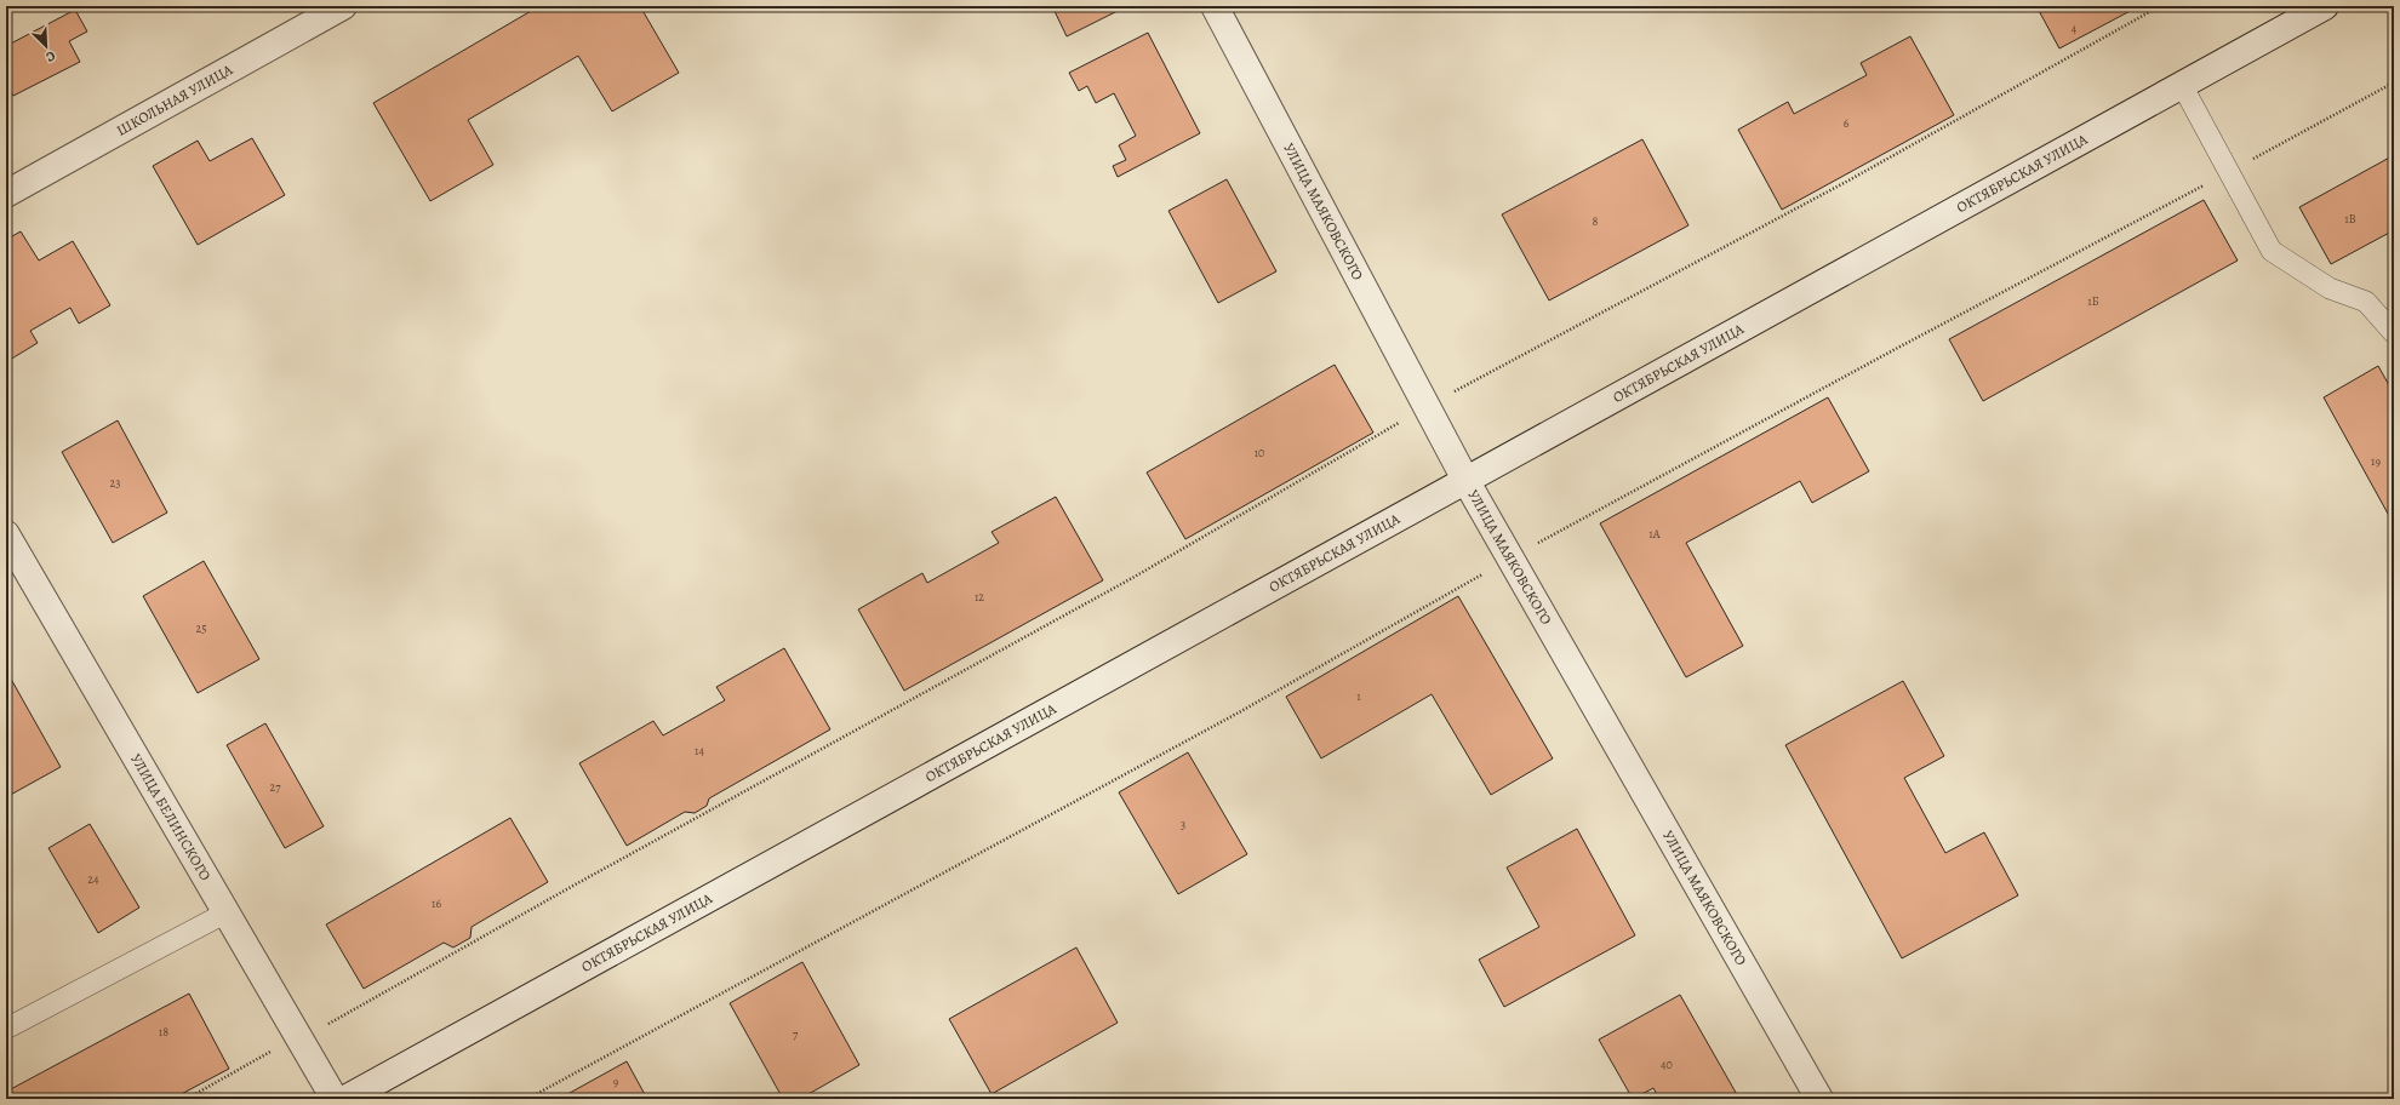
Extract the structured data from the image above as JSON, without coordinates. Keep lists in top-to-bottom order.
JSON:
{
  "streets": {
    "street": [
      "ШКОЛЬНАЯ УЛИЦА",
      "ОКТЯБРЬСКАЯ УЛИЦА",
      "УЛИЦА МАЯКОВСКОГО",
      "УЛИЦА БЕЛИНСКОГО"
    ]
  },
  "crossings": [
    ["ОКТЯБРЬСКАЯ УЛИЦА", "УЛИЦА МАЯКОВСКОГО"]
  ],
  "house_numbers": [
    "4",
    "6",
    "1В",
    "8",
    "1Б",
    "10",
    "19",
    "23",
    "1А",
    "12",
    "25",
    "1",
    "14",
    "27",
    "3",
    "24",
    "16",
    "18",
    "7",
    "40",
    "9"
  ],
  "north": "bottom right"
}
